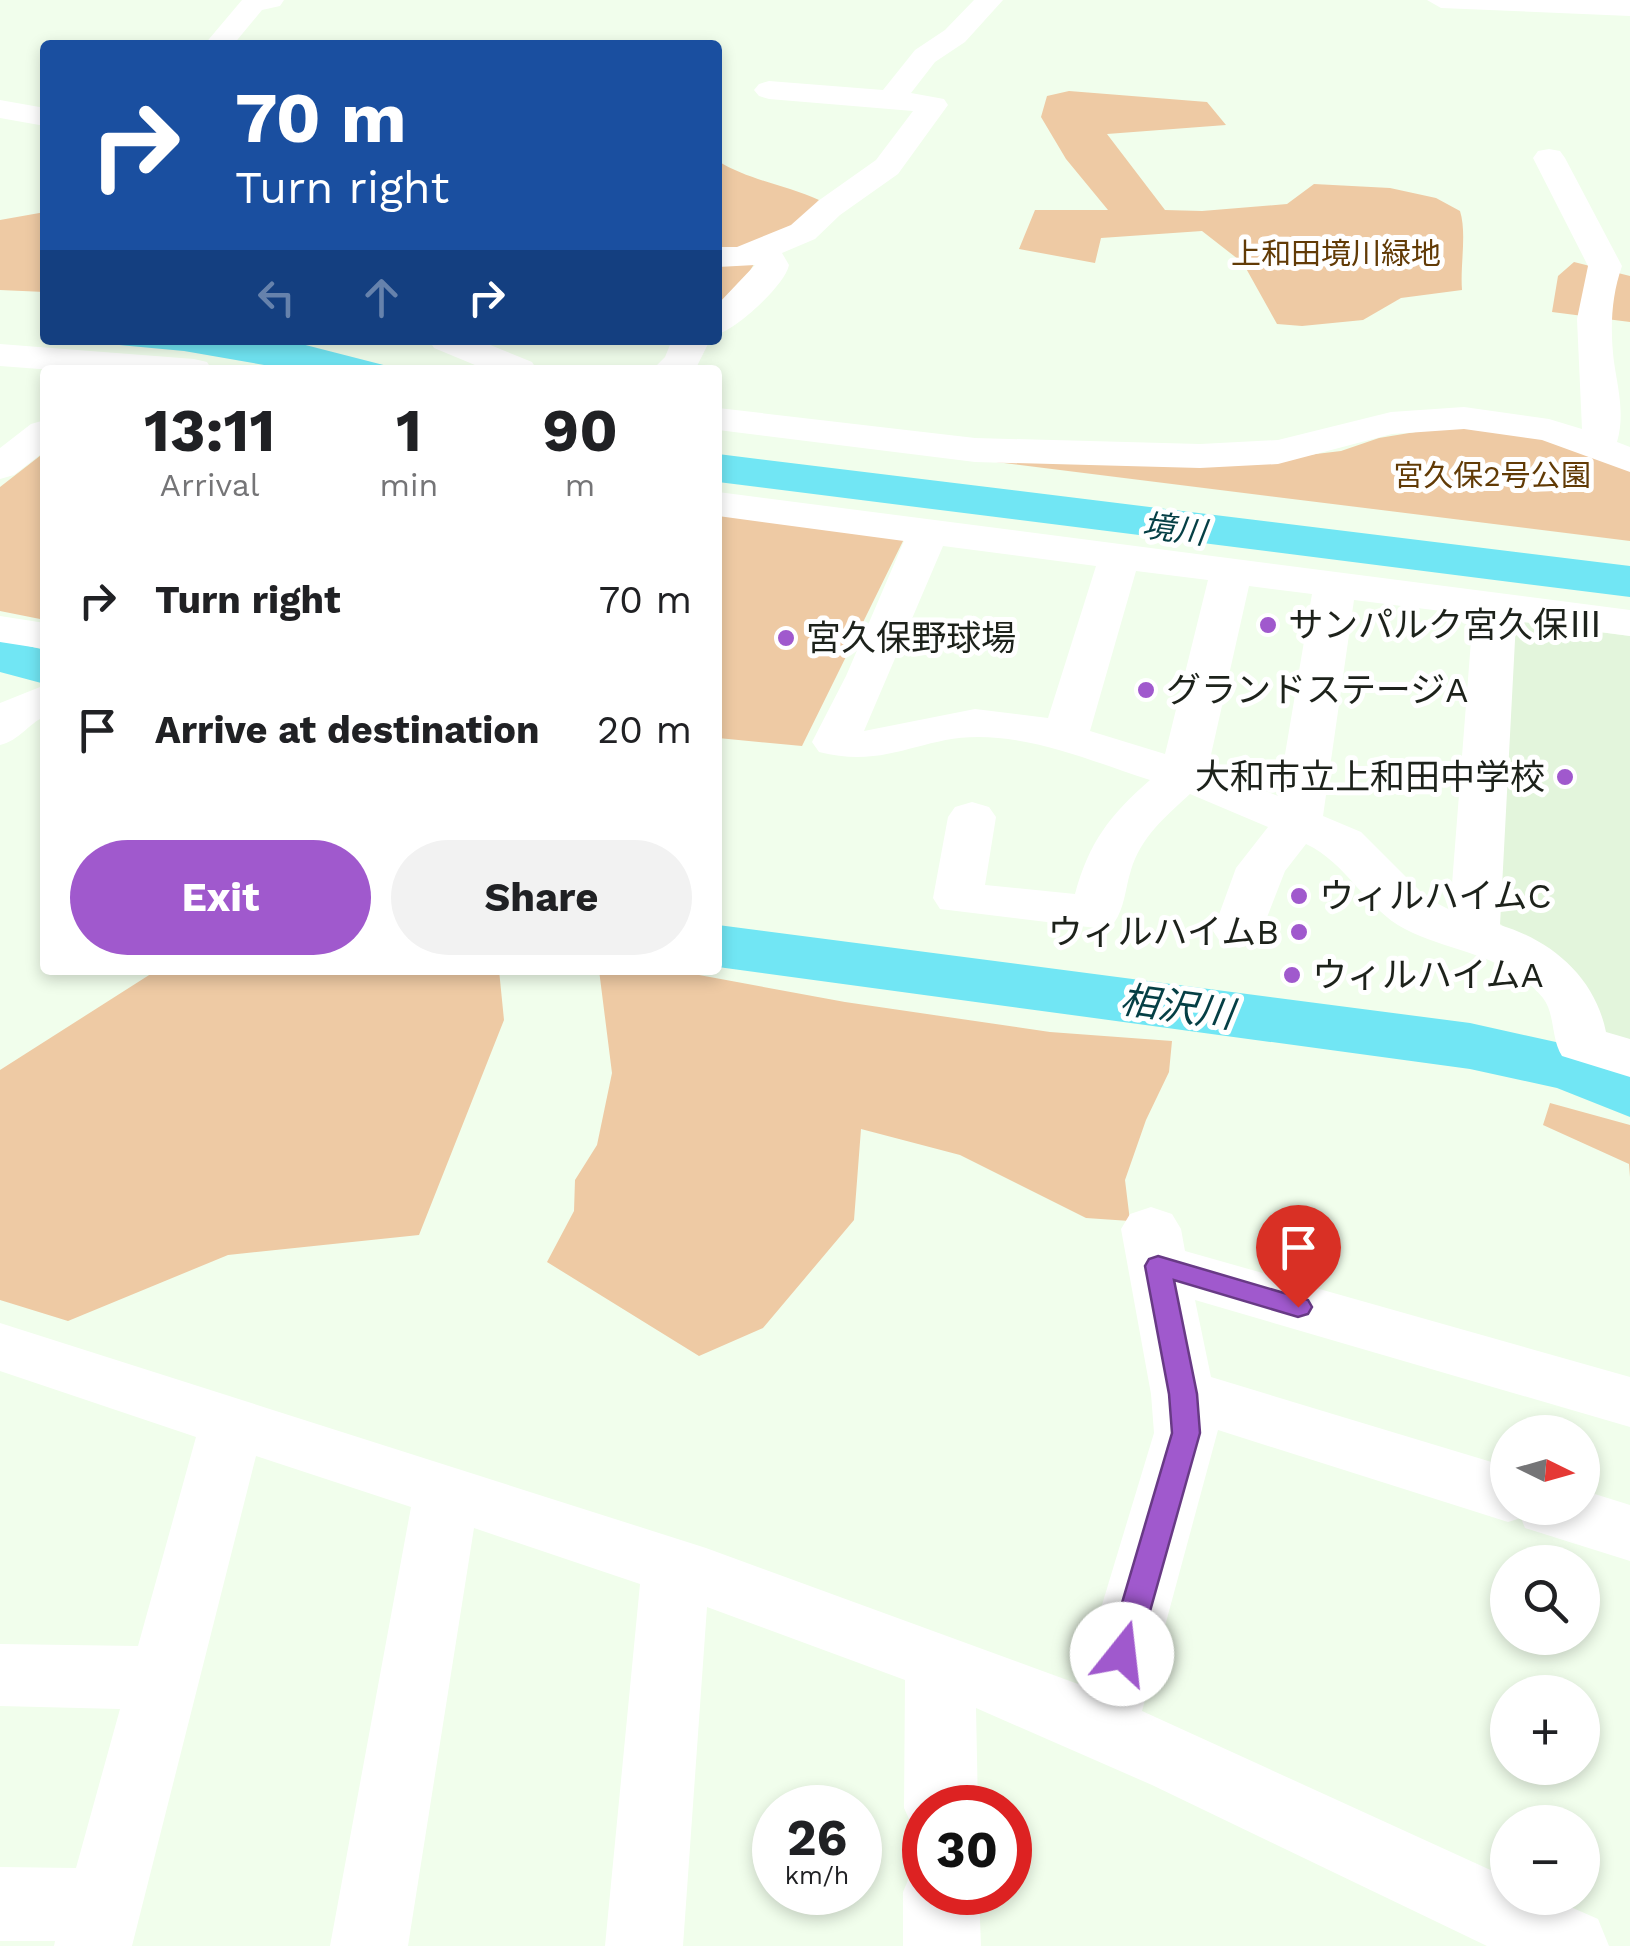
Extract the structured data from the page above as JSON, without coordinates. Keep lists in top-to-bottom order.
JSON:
{
  "water": ["境川", "相沢川"],
  "parks": ["上和田境川緑地", "宮久保2号公園"],
  "places": [
    "サンパルク宮久保Ⅲ",
    "宮久保野球場",
    "グランドステージA",
    "大和市立上和田中学校",
    "ウィルハイムC",
    "ウィルハイムB",
    "ウィルハイムA"
  ],
  "north": "right",
  "page": {
    "turn": ["70 m", "Turn right"],
    "eta": [
      "13:11",
      "Arrival",
      "1",
      "min",
      "90",
      "m"
    ],
    "list": [
      {
        "name": "Turn right",
        "value": "70 m"
      },
      {
        "name": "Arrive at destination",
        "value": "20 m"
      }
    ],
    "buttons": ["Exit", "Share"],
    "map_buttons": ["+", "−"],
    "speed": "26 km/h",
    "limit": "30"
  }
}
